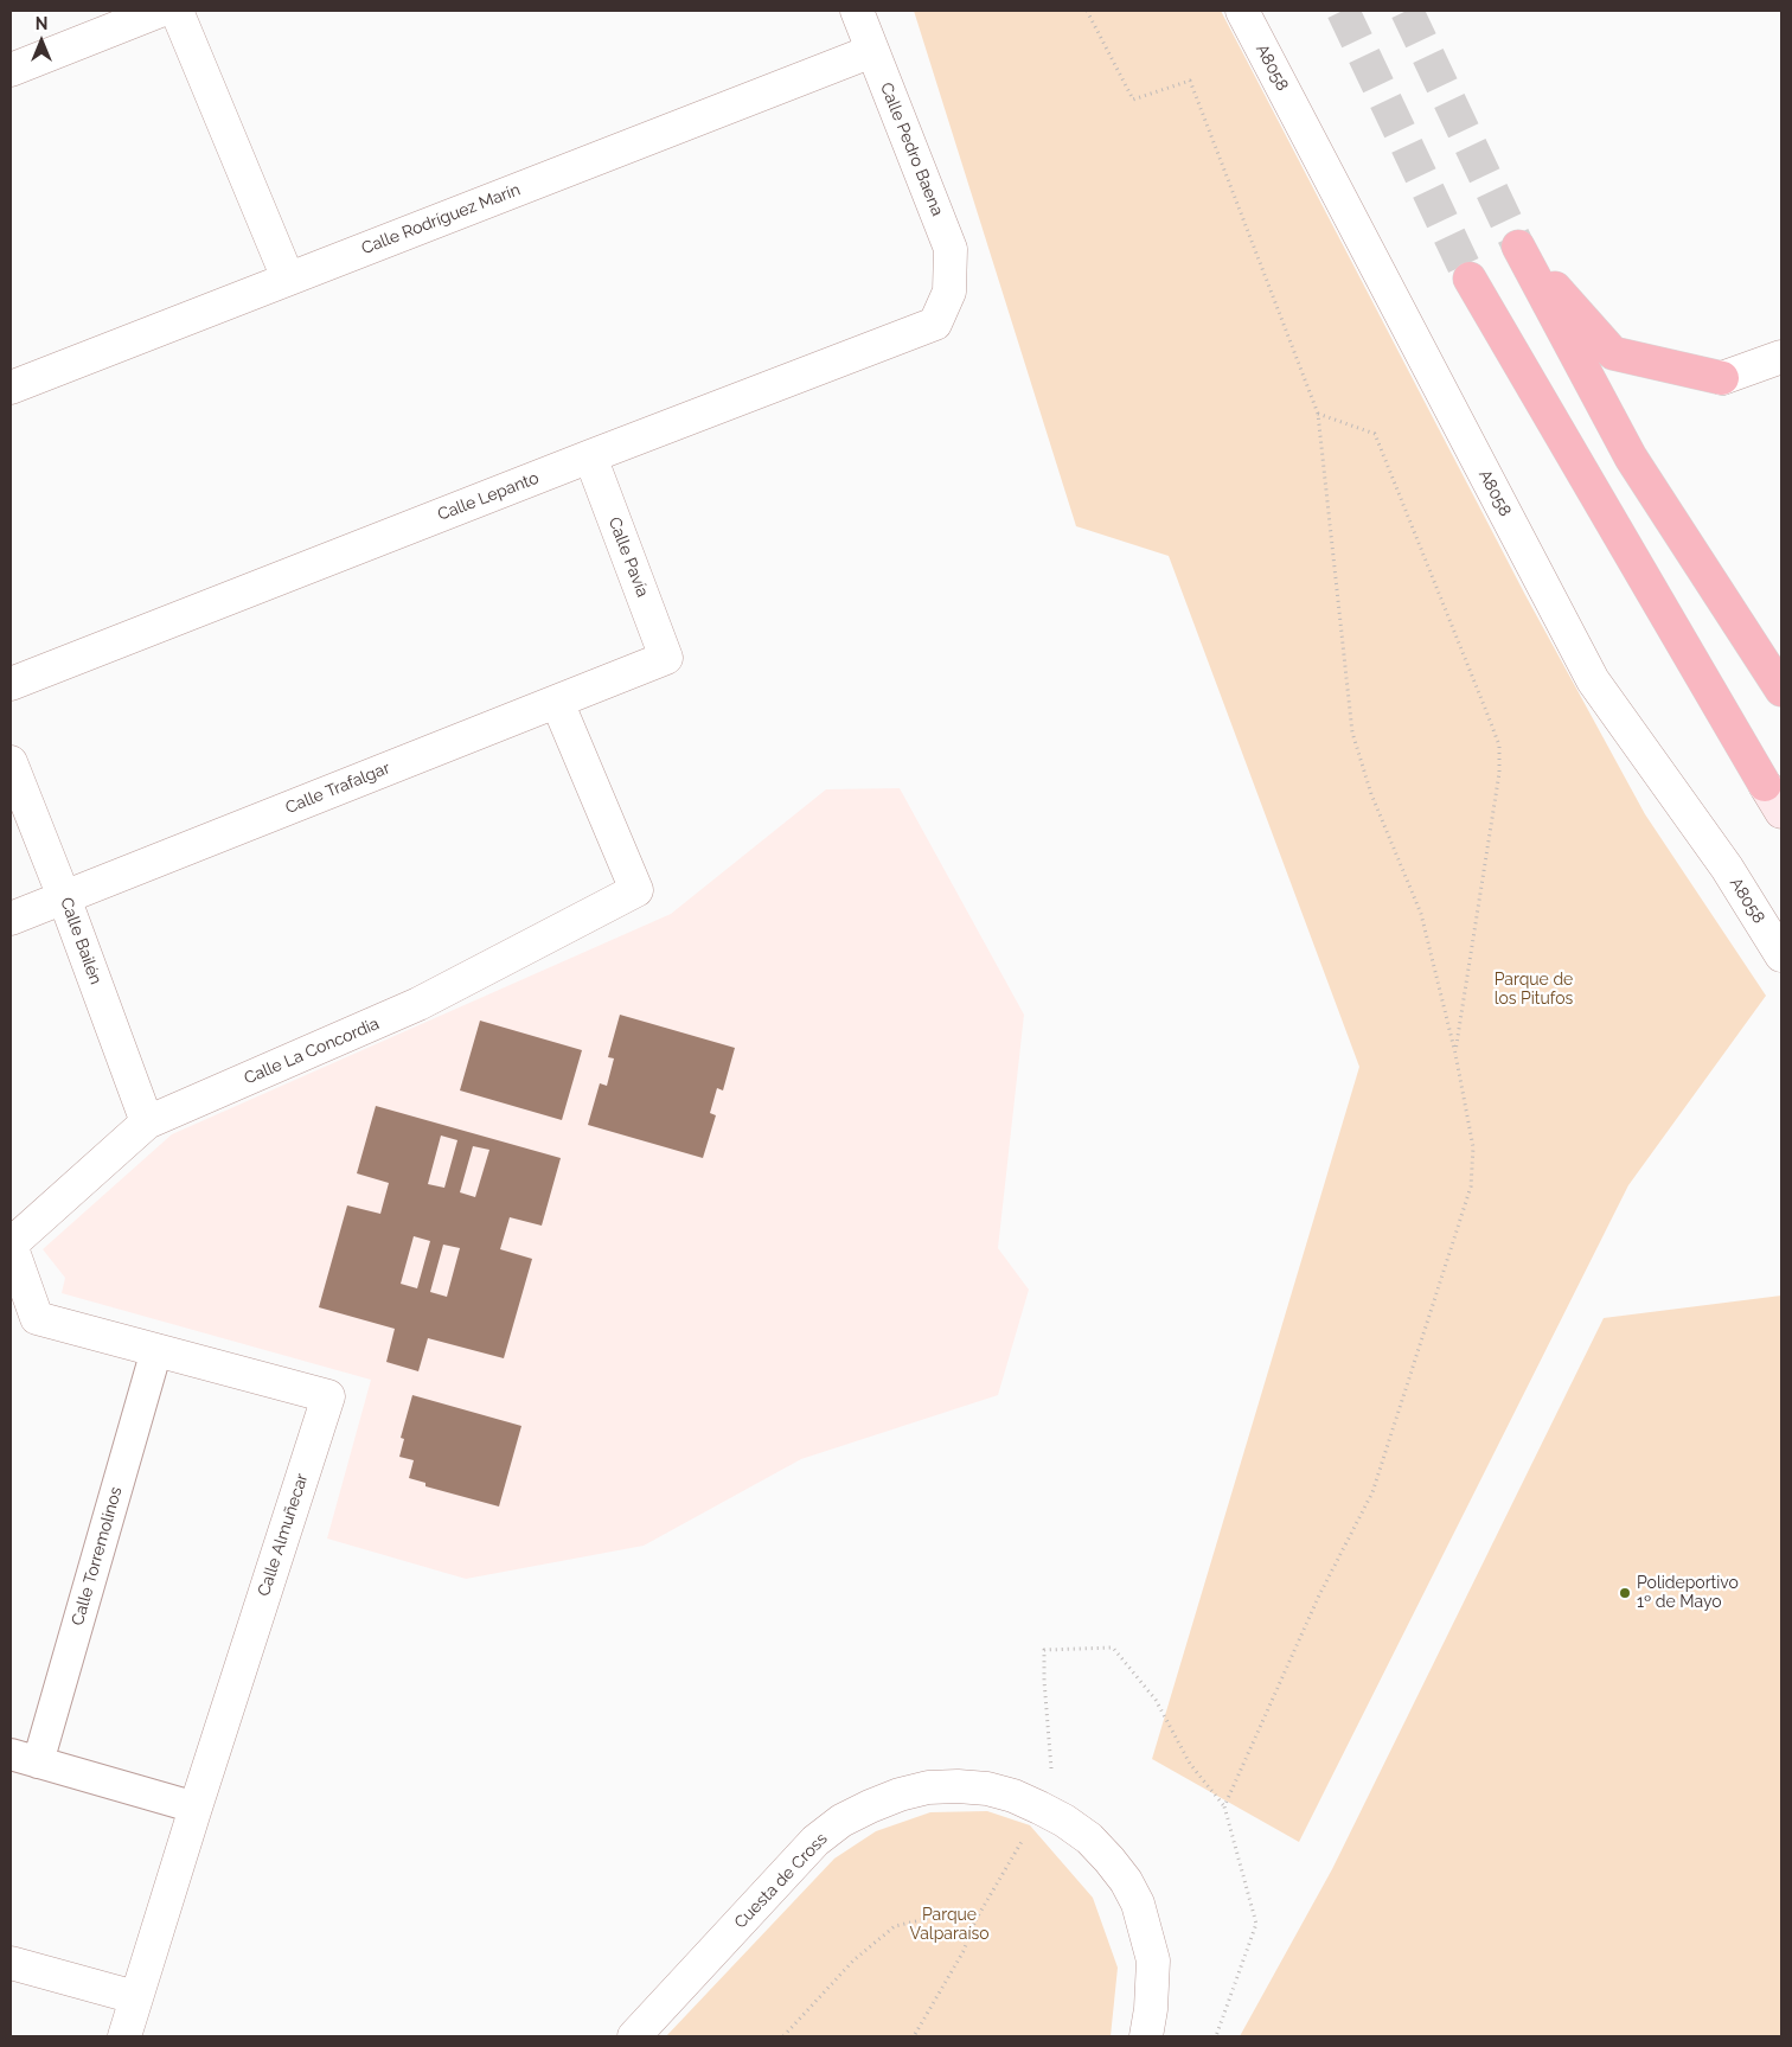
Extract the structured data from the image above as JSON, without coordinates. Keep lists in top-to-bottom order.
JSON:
{
  "streets": {
    "street": [
      "A8058",
      "Calle Pedro Baena",
      "Calle Rodríguez Marín",
      "Calle Lepanto",
      "Calle Pavía",
      "Calle Trafalgar",
      "Calle Bailén",
      "Calle La Concordia",
      "Calle Almuñecar",
      "Calle Torremolinos",
      "Cuesta de Cross"
    ]
  },
  "crossings": [
    ["Calle Pedro Baena", "Calle Rodríguez Marín"],
    ["Calle Pedro Baena", "Calle Lepanto"],
    ["Calle Lepanto", "Calle Pavía"],
    ["Calle Pavía", "Calle Trafalgar"],
    ["Calle Trafalgar", "Calle Bailén"],
    ["Calle Trafalgar", "Calle La Concordia"],
    ["Calle Bailén", "Calle La Concordia"],
    ["Calle La Concordia", "Calle Almuñecar"],
    ["Calle Almuñecar", "Calle Torremolinos"]
  ],
  "parks": ["Parque de los Pitufos", "Parque Valparaíso"],
  "places": ["Polideportivo 1º de Mayo"],
  "north": "top"
}
